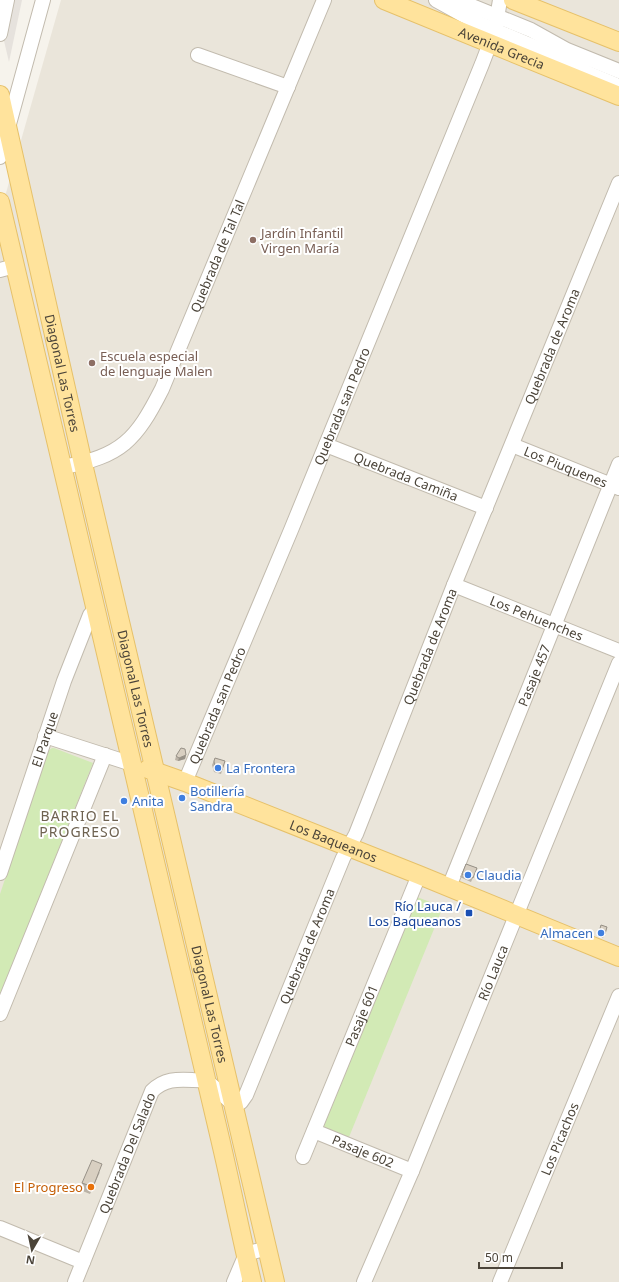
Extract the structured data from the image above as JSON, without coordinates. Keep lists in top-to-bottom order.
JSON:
{
  "streets": {
    "main road": ["Avenida Grecia", "Diagonal Las Torres", "Los Baqueanos"],
    "street": [
      "Quebrada de Tal Tal",
      "Quebrada de Aroma",
      "Quebrada san Pedro",
      "Los Piuquenes",
      "Quebrada Camiña",
      "Los Pehuenches",
      "Pasaje 457",
      "El Parque",
      "Río Lauca",
      "Pasaje 601",
      "Los Picachos",
      "Pasaje 602",
      "Quebrada Del Salado"
    ]
  },
  "crossings": [
    ["Avenida Grecia", "Quebrada san Pedro"],
    ["Quebrada de Tal Tal", "Diagonal Las Torres"],
    ["Quebrada de Aroma", "Diagonal Las Torres"],
    ["Quebrada de Aroma", "Los Piuquenes"],
    ["Quebrada de Aroma", "Quebrada Camiña"],
    ["Quebrada de Aroma", "Los Pehuenches"],
    ["Quebrada de Aroma", "Los Baqueanos"],
    ["Diagonal Las Torres", "El Parque"],
    ["Diagonal Las Torres", "Los Baqueanos"],
    ["Diagonal Las Torres", "Quebrada Del Salado"],
    ["Quebrada san Pedro", "Quebrada Camiña"],
    ["Quebrada san Pedro", "Los Baqueanos"],
    ["Los Piuquenes", "Pasaje 457"],
    ["Los Pehuenches", "Pasaje 457"],
    ["Pasaje 457", "Los Baqueanos"],
    ["El Parque", "Los Baqueanos"],
    ["Los Baqueanos", "Río Lauca"],
    ["Los Baqueanos", "Pasaje 601"],
    ["Río Lauca", "Pasaje 602"],
    ["Pasaje 601", "Pasaje 602"]
  ],
  "districts": ["BARRIO EL PROGRESO"],
  "places": {
    "other": [
      "Jardín Infantil Virgen María",
      "Escuela especial de lenguaje Malen",
      "La Frontera",
      "Botillería Sandra",
      "Anita",
      "Claudia",
      "Almacen",
      "El Progreso"
    ],
    "transit": ["Río Lauca / Los Baqueanos"]
  },
  "scale_bar": "50 m",
  "north": "bottom"
}
